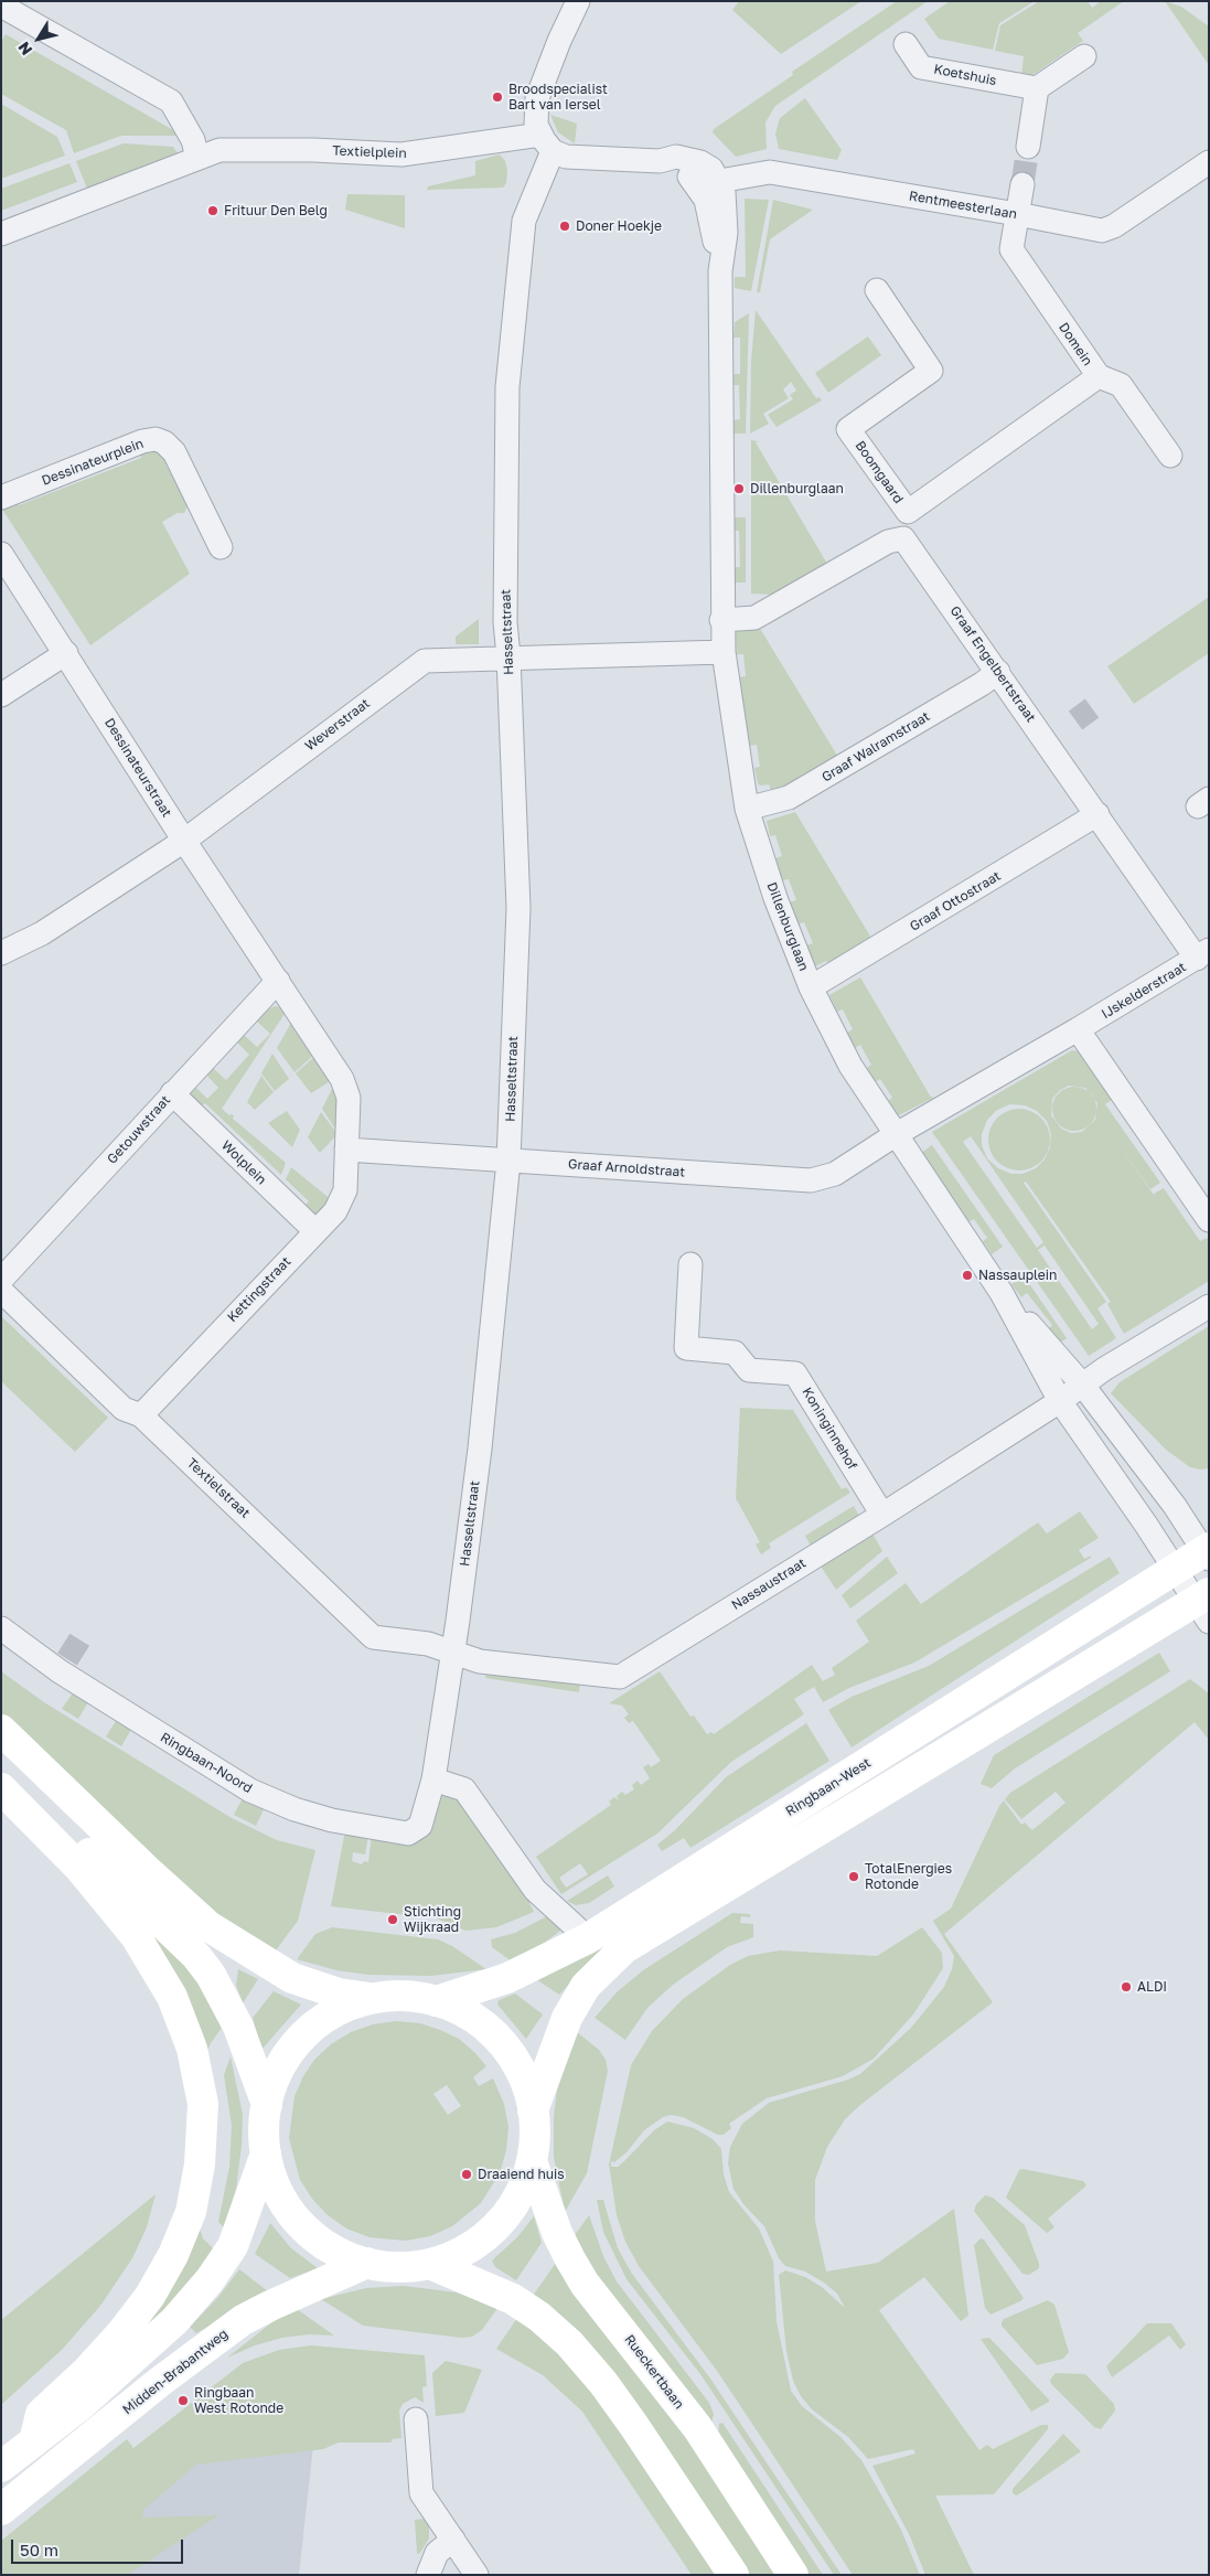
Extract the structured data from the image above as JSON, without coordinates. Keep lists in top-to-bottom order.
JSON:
{
  "streets": {
    "main road": ["Ringbaan-West", "Midden-Brabantweg", "Rueckertbaan"],
    "street": [
      "Koetshuis",
      "Textielplein",
      "Rentmeesterlaan",
      "Domein",
      "Dessinateurplein",
      "Boomgaard",
      "Hasseltstraat",
      "Graaf Engelbertstraat",
      "Weverstraat",
      "Graaf Walramstraat",
      "Dessinateurstraat",
      "Graaf Ottostraat",
      "Dillenburglaan",
      "IJskelderstraat",
      "Getouwstraat",
      "Wolplein",
      "Graaf Arnoldstraat",
      "Kettingstraat",
      "Koninginnehof",
      "Textielstraat",
      "Nassaustraat",
      "Ringbaan-Noord"
    ]
  },
  "crossings": [
    ["Textielplein", "Hasseltstraat"],
    ["Rentmeesterlaan", "Domein"],
    ["Rentmeesterlaan", "Dillenburglaan"],
    ["Domein", "Boomgaard"],
    ["Hasseltstraat", "Weverstraat"],
    ["Hasseltstraat", "Graaf Arnoldstraat"],
    ["Hasseltstraat", "Textielstraat"],
    ["Hasseltstraat", "Nassaustraat"],
    ["Hasseltstraat", "Ringbaan-Noord"],
    ["Graaf Engelbertstraat", "Graaf Walramstraat"],
    ["Graaf Engelbertstraat", "Graaf Ottostraat"],
    ["Graaf Engelbertstraat", "Dillenburglaan"],
    ["Graaf Engelbertstraat", "IJskelderstraat"],
    ["Weverstraat", "Dessinateurstraat"],
    ["Weverstraat", "Dillenburglaan"],
    ["Graaf Walramstraat", "Dillenburglaan"],
    ["Dessinateurstraat", "Getouwstraat"],
    ["Graaf Ottostraat", "Dillenburglaan"],
    ["Dillenburglaan", "Graaf Arnoldstraat"],
    ["Getouwstraat", "Wolplein"],
    ["Wolplein", "Kettingstraat"],
    ["Graaf Arnoldstraat", "Kettingstraat"],
    ["Kettingstraat", "Textielstraat"],
    ["Koninginnehof", "Nassaustraat"],
    ["Textielstraat", "Nassaustraat"]
  ],
  "places": [
    "Broodspecialist Bart van Iersel",
    "Frituur Den Belg",
    "Doner Hoekje",
    "Dillenburglaan",
    "Nassauplein",
    "TotalEnergies Rotonde",
    "Stichting Wijkraad",
    "ALDI",
    "Draaiend huis",
    "Ringbaan West Rotonde"
  ],
  "scale_bar": "50 m",
  "north": "bottom left"
}
